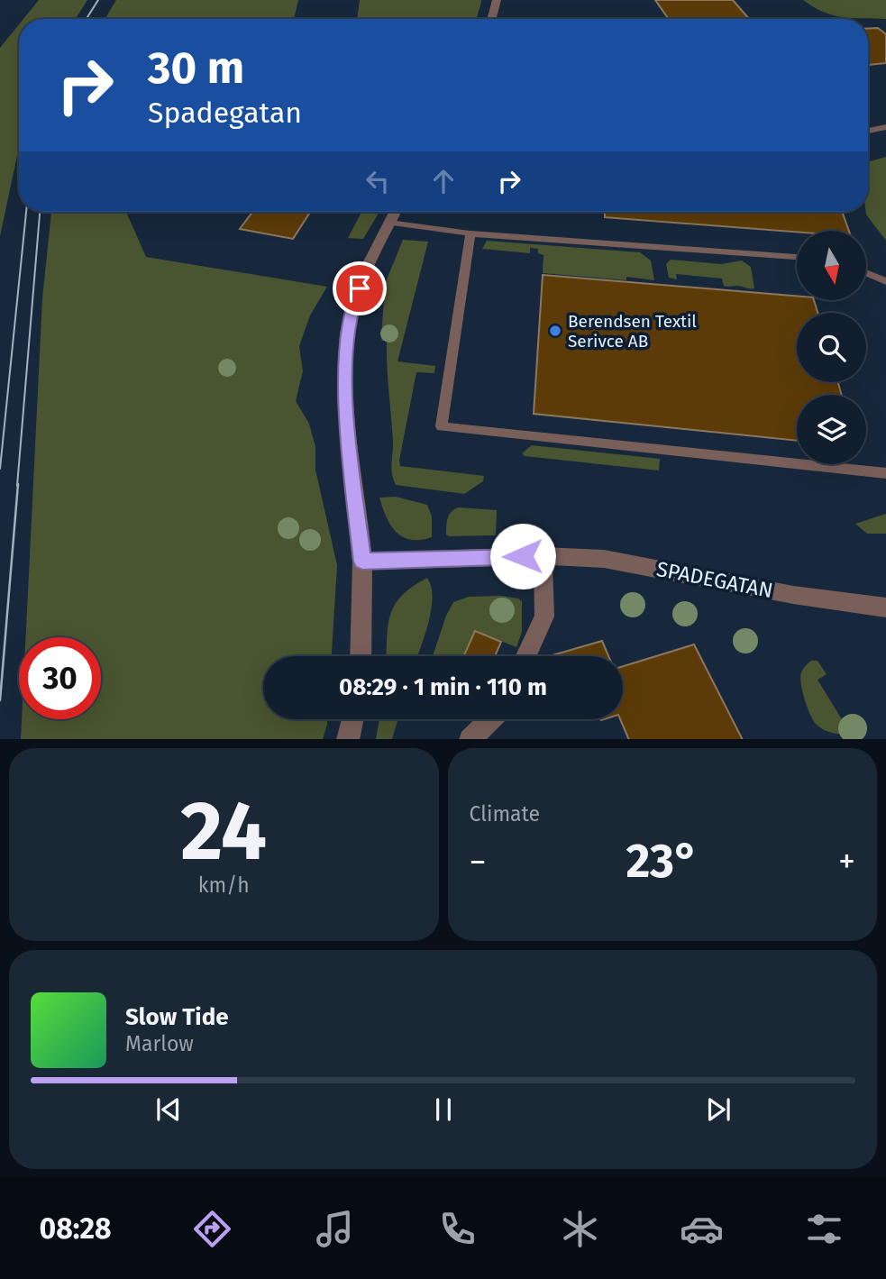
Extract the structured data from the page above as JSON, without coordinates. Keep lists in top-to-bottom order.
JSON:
{
  "streets": {
    "street": ["SPADEGATAN"]
  },
  "places": ["Berendsen Textil Serivce AB"],
  "north": "bottom",
  "page": {
    "turn": ["30 m", "Spadegatan"],
    "limit": "30",
    "trip": "08:29 · 1 min · 110 m",
    "tile": [
      ["24", "km/h"],
      "Climate"
    ],
    "heat": ["−", "23°", "+"],
    "song": ["Slow Tide", "Marlow"],
    "tabs": "08:28"
  }
}
